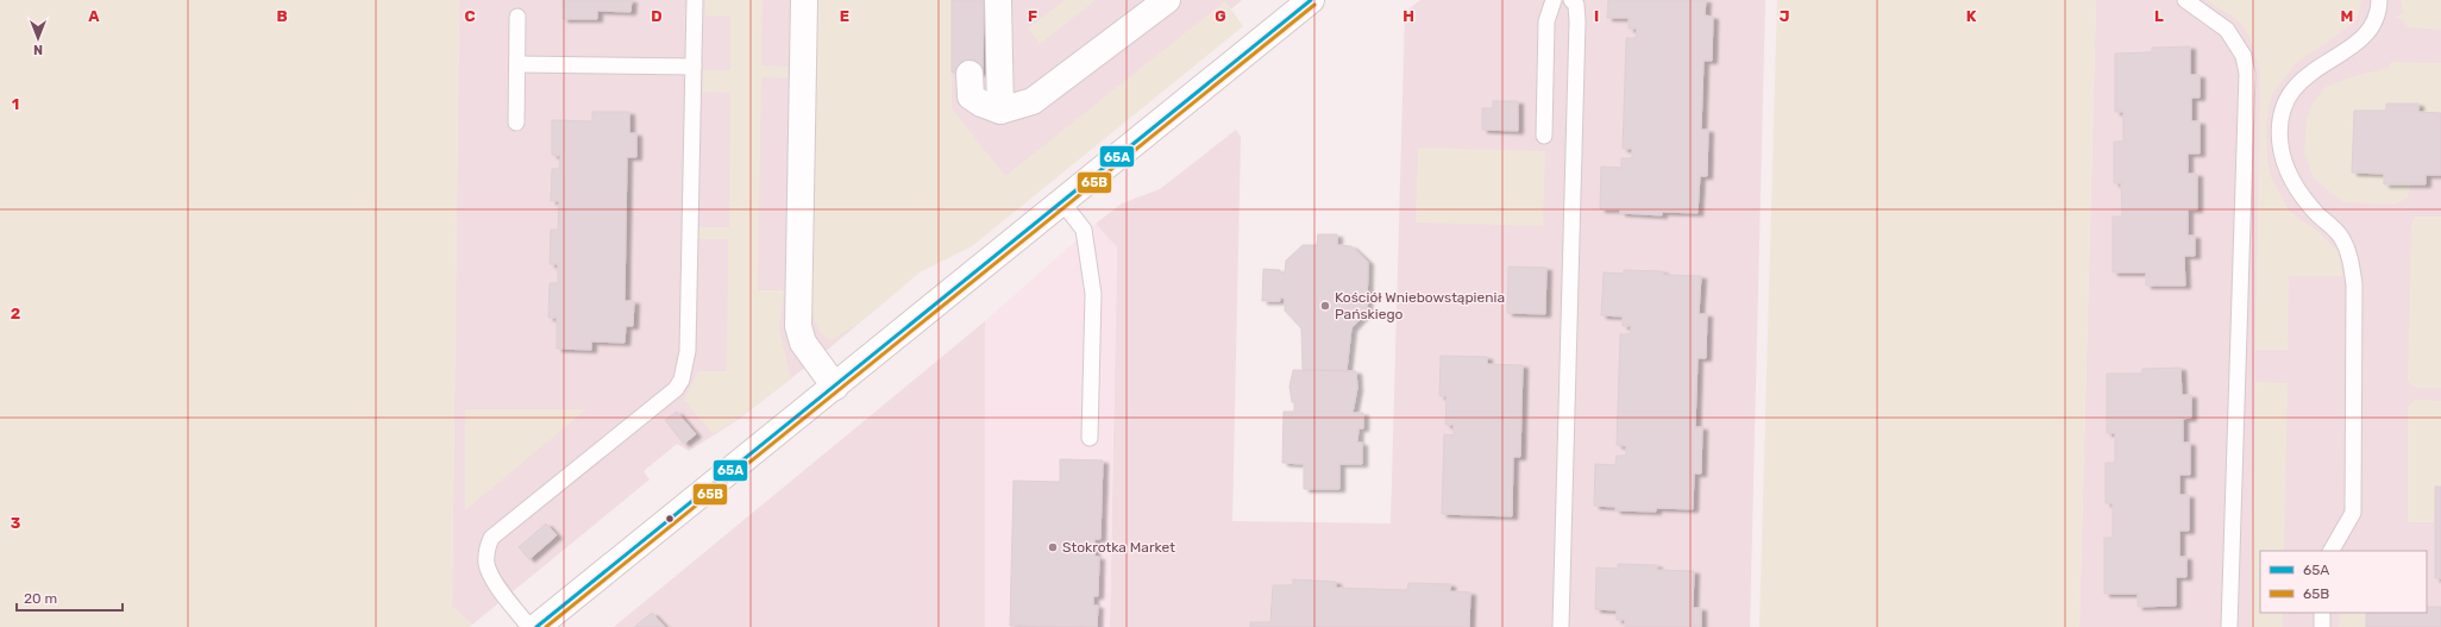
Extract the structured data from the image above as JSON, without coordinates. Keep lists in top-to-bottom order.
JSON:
{
  "places": ["Kościół Wniebowstąpienia Pańskiego", "Stokrotka Market"],
  "lines": ["transit line 65A", "transit line 65B"],
  "legend": ["65A", "65B"],
  "scale_bar": "20 m",
  "north": "bottom",
  "grid": {
    "columns": [
      "A",
      "B",
      "C",
      "D",
      "E",
      "F",
      "G",
      "H",
      "I",
      "J",
      "K",
      "L",
      "M"
    ],
    "rows": ["1", "2", "3"]
  }
}
